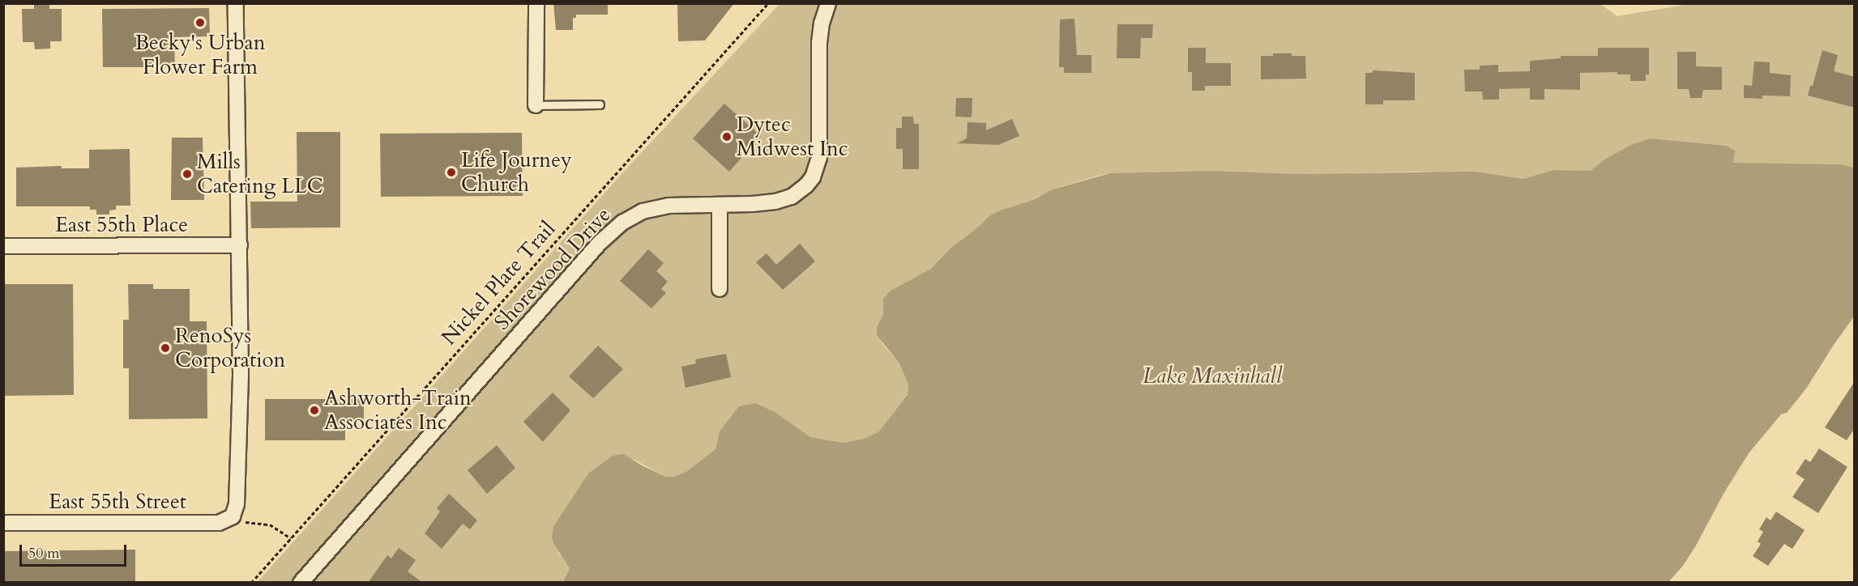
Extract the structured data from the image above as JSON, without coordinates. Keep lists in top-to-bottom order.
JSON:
{
  "streets": {
    "street": ["East 55th Place", "Shorewood Drive", "East 55th Street"],
    "path": ["Nickel Plate Trail"]
  },
  "water": ["Lake Maxinhall"],
  "places": [
    "Becky's Urban Flower Farm",
    "Dytec Midwest Inc",
    "Life Journey Church",
    "Mills Catering LLC",
    "RenoSys Corporation",
    "Ashworth-Train Associates Inc"
  ],
  "scale_bar": "50 m"
}
